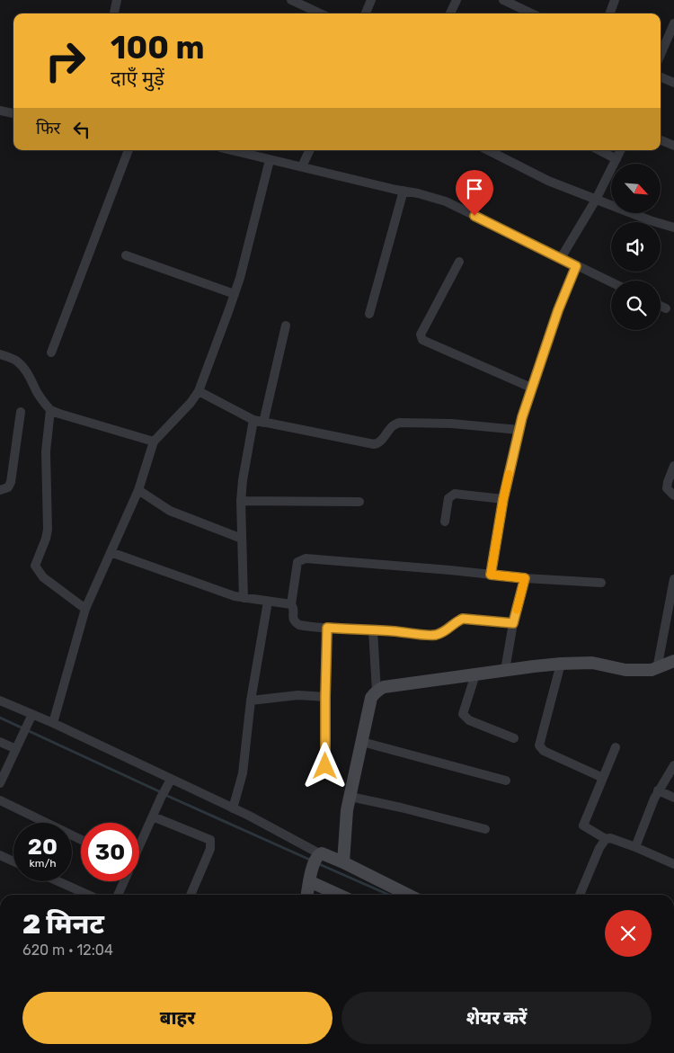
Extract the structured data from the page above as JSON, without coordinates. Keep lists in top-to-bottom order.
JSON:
{
  "north": "bottom right",
  "page": {
    "turn": ["100 m", "दाएँ मुड़ें"],
    "then": "फिर",
    "speed": "20 km/h",
    "limit": "30",
    "heading": ["2 मिनट", "620 m · 12:04"],
    "buttons": ["बाहर", "शेयर करें"]
  }
}
